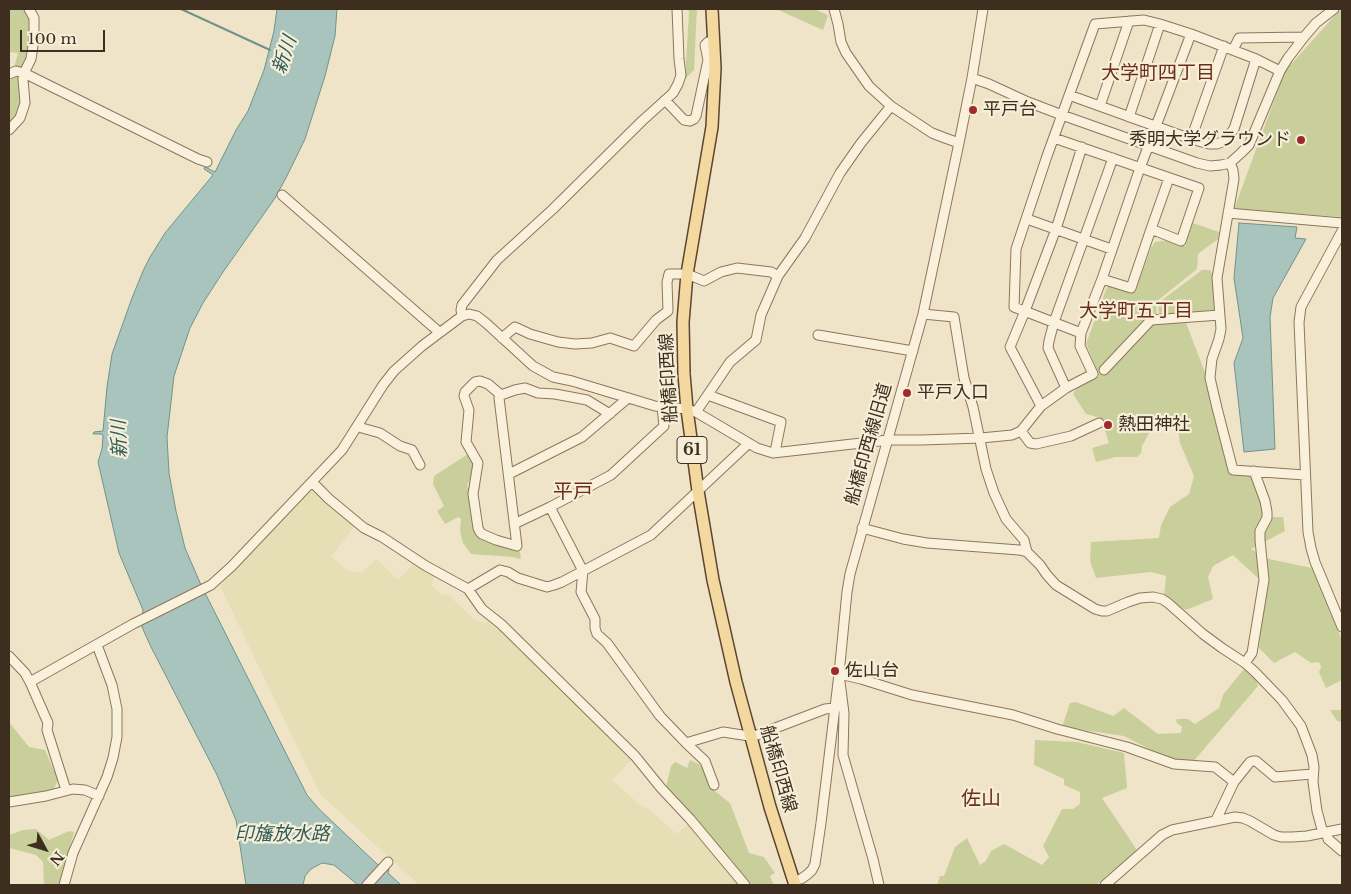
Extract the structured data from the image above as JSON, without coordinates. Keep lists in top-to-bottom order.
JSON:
{
  "streets": {
    "main road": ["船橋印西線", "61"],
    "street": ["船橋印西線旧道"]
  },
  "crossings": [
    ["船橋印西線", "船橋印西線旧道"]
  ],
  "districts": [
    "大学町四丁目",
    "大学町五丁目",
    "平戸",
    "佐山"
  ],
  "water": ["新川", "印旛放水路"],
  "places": [
    "平戸台",
    "秀明大学グラウンド",
    "平戸入口",
    "熱田神社",
    "佐山台"
  ],
  "scale_bar": "100 m",
  "north": "bottom right"
}
